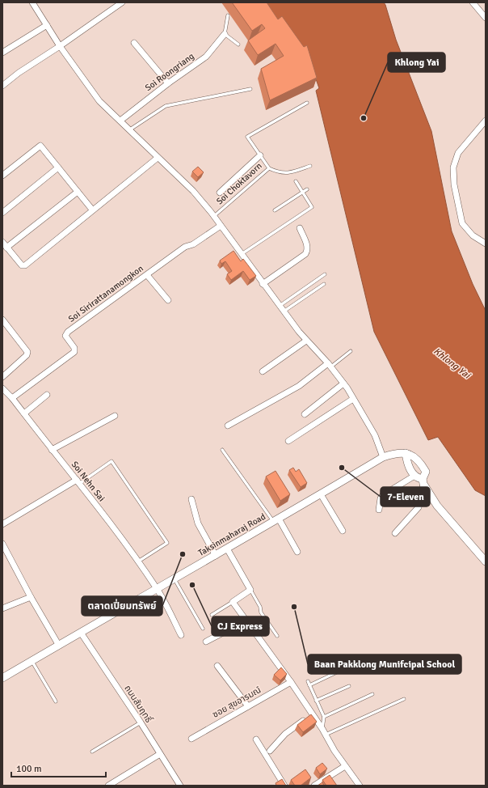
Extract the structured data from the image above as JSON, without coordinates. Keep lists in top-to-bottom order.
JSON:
{
  "streets": {
    "street": [
      "Soi Roongriang",
      "Soi Sirirattanamongkon",
      "Soi Nehn Sai",
      "Taksinmaharaj Road",
      "ซอย สุขอารมณ์",
      "ถนนสัมฤทธิ์"
    ],
    "lane": ["Soi Choktavorn"]
  },
  "crossings": [
    ["Soi Sirirattanamongkon", "Soi Nehn Sai"],
    ["Soi Nehn Sai", "Taksinmaharaj Road"],
    ["Taksinmaharaj Road", "ถนนสัมฤทธิ์"]
  ],
  "water": ["Khlong Yai"],
  "places": [
    "Khlong Yai",
    "7-Eleven",
    "ตลาดเปี่ยมทรัพย์",
    "CJ Express",
    "Baan Pakklong Munifcipal School"
  ],
  "scale_bar": "100 m"
}
